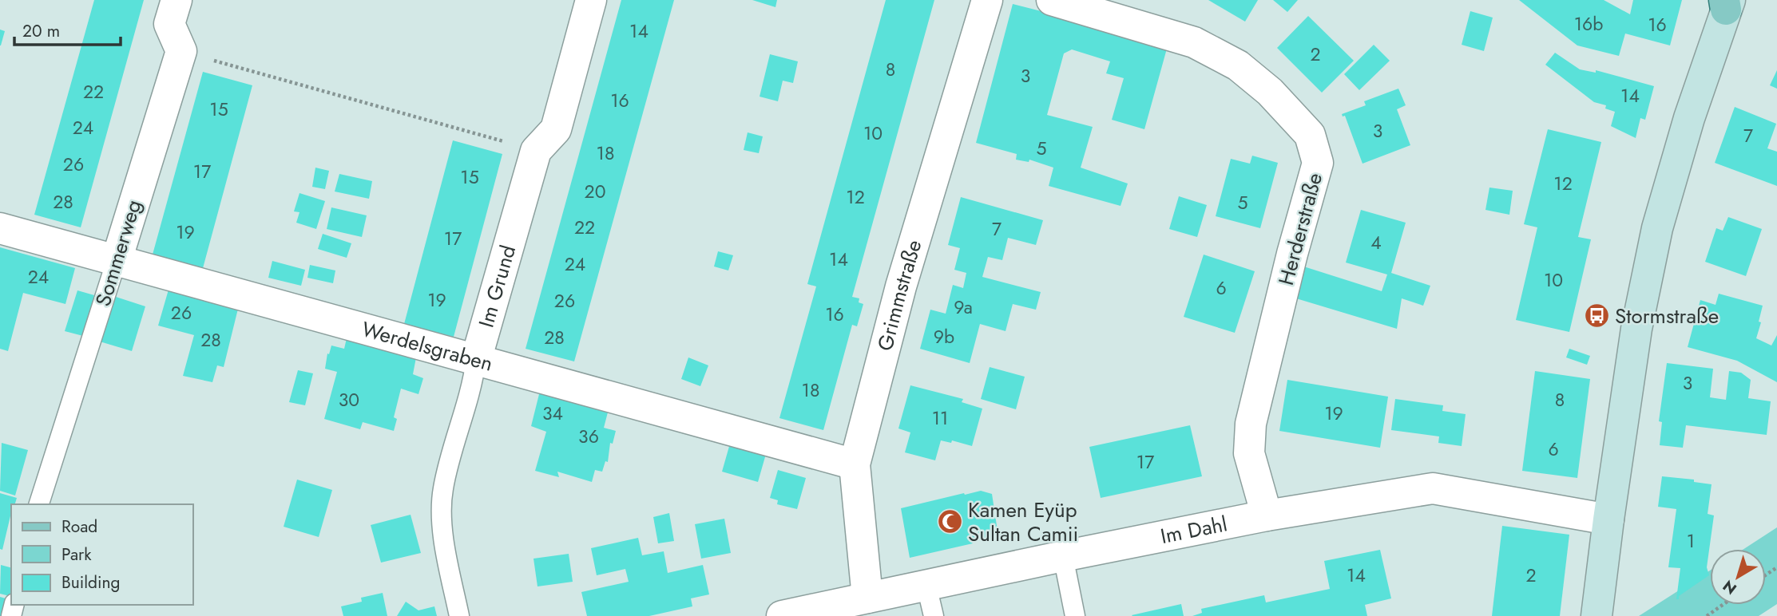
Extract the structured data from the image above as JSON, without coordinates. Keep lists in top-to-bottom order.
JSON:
{
  "streets": {
    "street": [
      "Herderstraße",
      "Sommerweg",
      "Im Grund",
      "Grimmstraße",
      "Werdelsgraben",
      "Im Dahl"
    ]
  },
  "crossings": [
    ["Herderstraße", "Im Dahl"],
    ["Sommerweg", "Werdelsgraben"],
    ["Im Grund", "Werdelsgraben"],
    ["Grimmstraße", "Werdelsgraben"],
    ["Grimmstraße", "Im Dahl"]
  ],
  "places": {
    "bus stop": ["Stormstraße"],
    "mosque": ["Kamen Eyüp Sultan Camii"]
  },
  "house_numbers": [
    "16b",
    "16",
    "14",
    "2",
    "8",
    "3",
    "22",
    "14",
    "16",
    "15",
    "24",
    "3",
    "10",
    "7",
    "5",
    "18",
    "26",
    "17",
    "15",
    "12",
    "20",
    "12",
    "28",
    "5",
    "22",
    "7",
    "19",
    "17",
    "4",
    "14",
    "24",
    "24",
    "10",
    "6",
    "19",
    "26",
    "9a",
    "26",
    "16",
    "9b",
    "28",
    "28",
    "3",
    "18",
    "30",
    "8",
    "34",
    "19",
    "11",
    "36",
    "6",
    "17",
    "1",
    "14",
    "2"
  ],
  "legend": ["Road", "Park", "Building"],
  "scale_bar": "20 m",
  "north": "bottom left"
}
